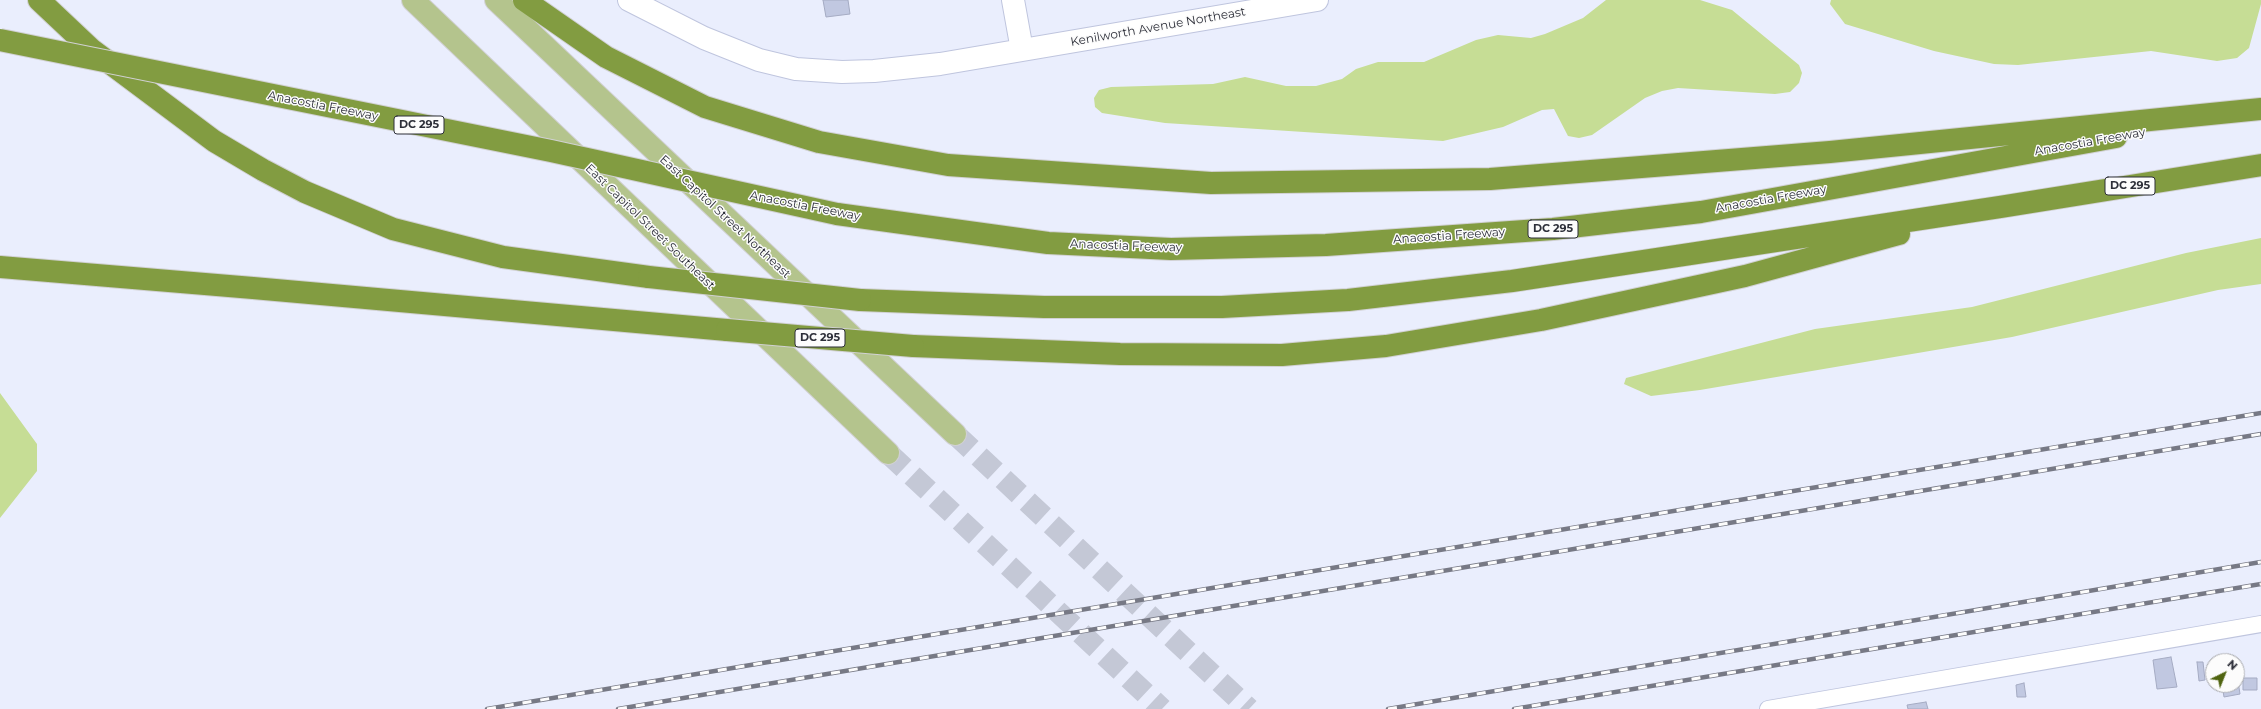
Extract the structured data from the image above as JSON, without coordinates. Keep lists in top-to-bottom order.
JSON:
{
  "streets": {
    "highway": ["Anacostia Freeway", "DC 295"],
    "main road": ["East Capitol Street Northeast", "East Capitol Street Southeast"],
    "street": ["Kenilworth Avenue Northeast"]
  },
  "north": "top right"
}
